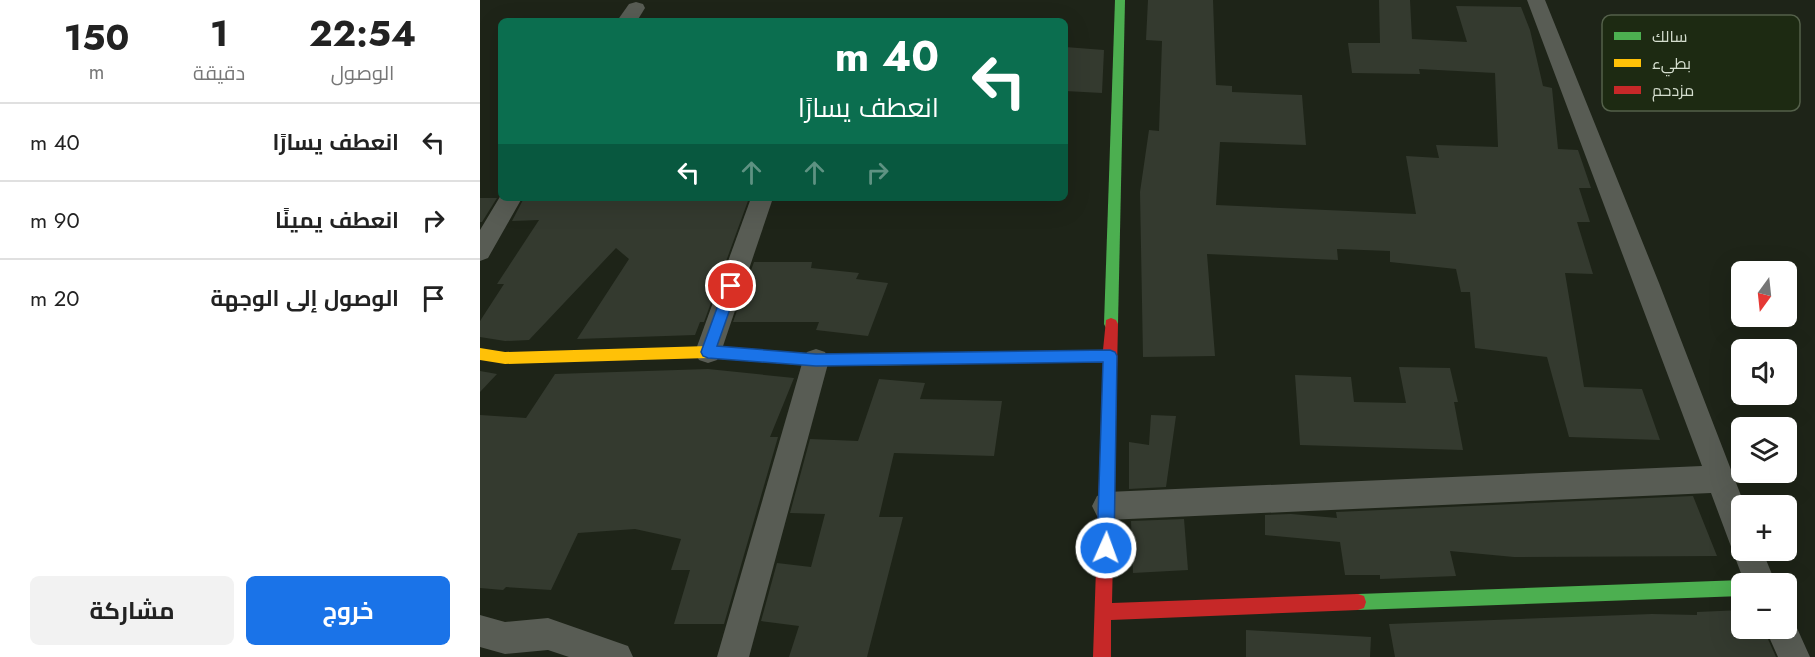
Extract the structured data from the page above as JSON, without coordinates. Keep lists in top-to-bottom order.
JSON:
{
  "legend": ["سالك", "بطيء", "مزدحم"],
  "north": "bottom",
  "page": {
    "eta": [
      "22:54",
      "الوصول",
      "1",
      "دقيقة",
      "150",
      "m"
    ],
    "turn": ["40 m", "انعطف يسارًا"],
    "list": [
      {
        "name": "انعطف يسارًا",
        "value": "40 m"
      },
      {
        "name": "انعطف يمينًا",
        "value": "90 m"
      },
      {
        "name": "الوصول إلى الوجهة",
        "value": "20 m"
      }
    ],
    "map_buttons": ["+", "−"],
    "buttons": ["خروج", "مشاركة"]
  }
}
